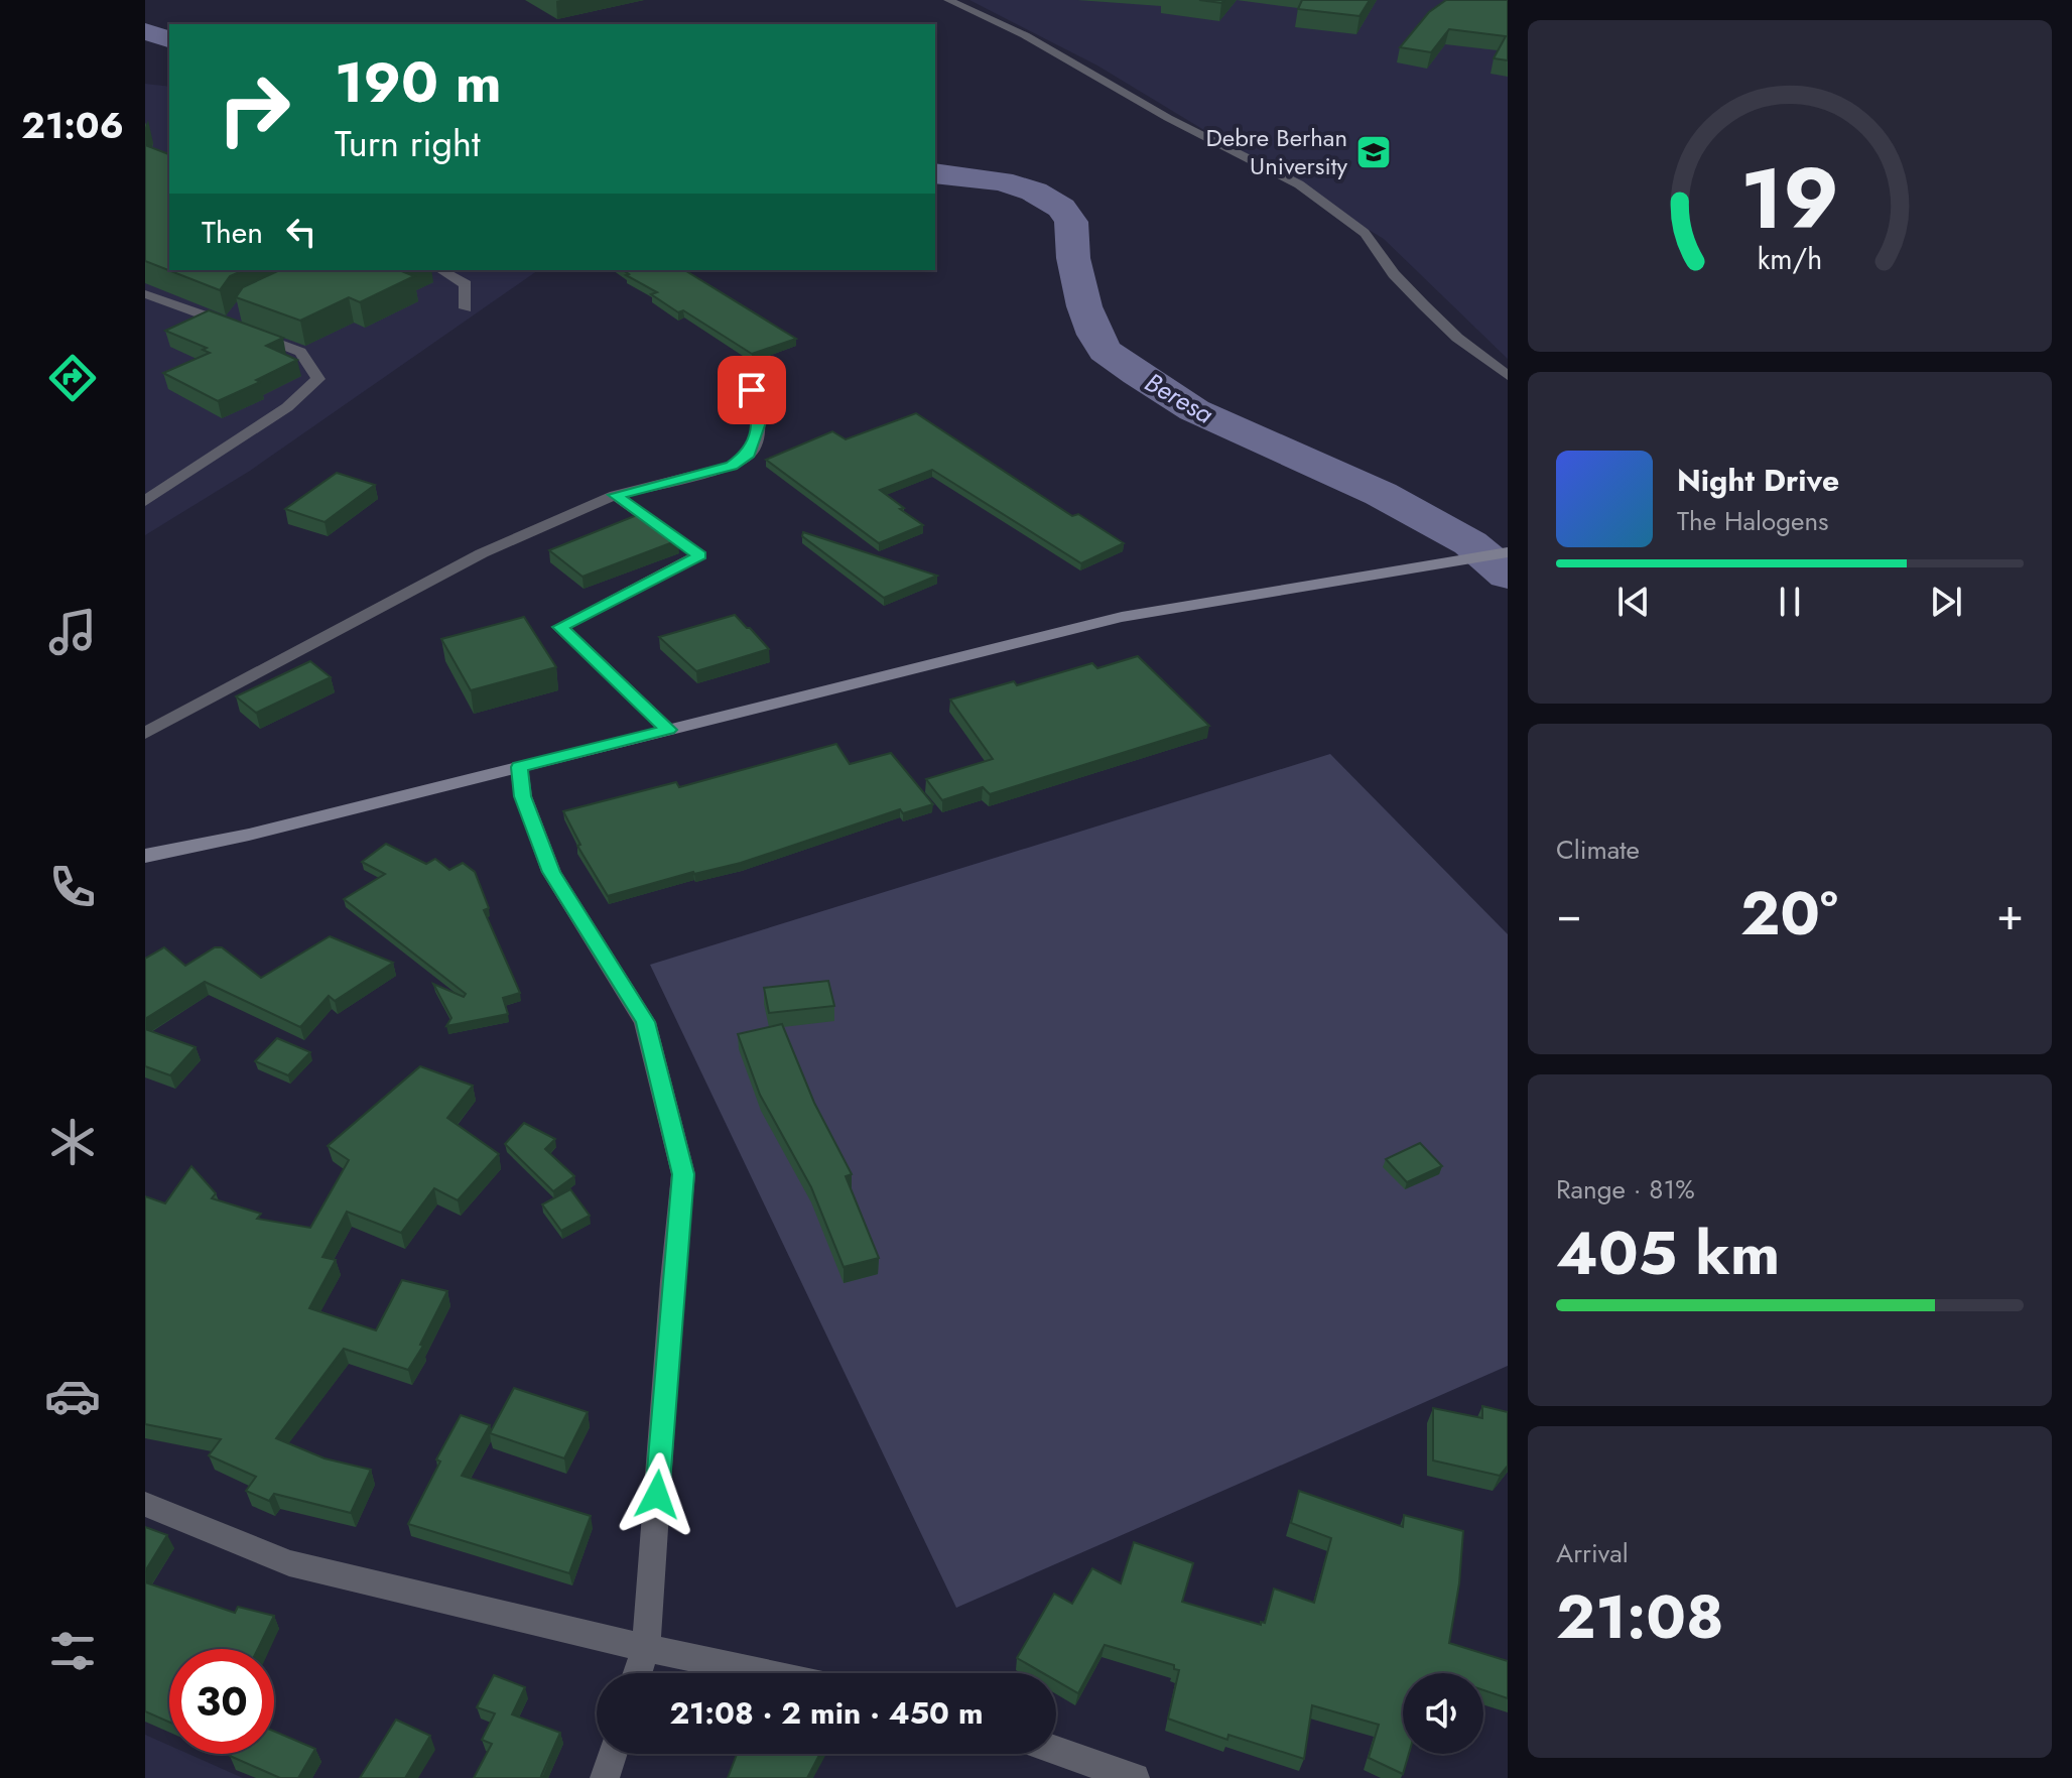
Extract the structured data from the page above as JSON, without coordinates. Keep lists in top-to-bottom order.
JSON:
{
  "water": ["Beresa"],
  "places": {
    "school or university": ["Debre Berhan University"]
  },
  "page": {
    "tabs": "21:06",
    "turn": ["190 m", "Turn right"],
    "then": "Then",
    "song": ["Night Drive", "The Halogens"],
    "tile": [
      "Climate",
      ["Range · 81%", "405 km"],
      ["Arrival", "21:08"]
    ],
    "heat": ["−", "20°", "+"],
    "limit": "30",
    "trip": "21:08 · 2 min · 450 m",
    "gauge": ["19", "km/h"]
  }
}
